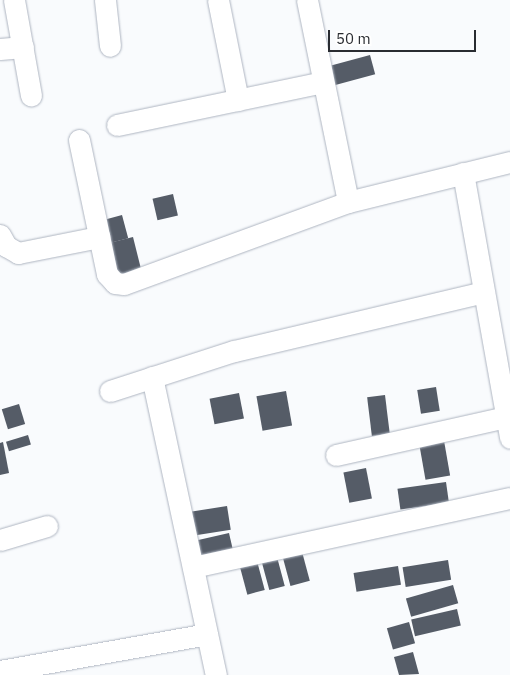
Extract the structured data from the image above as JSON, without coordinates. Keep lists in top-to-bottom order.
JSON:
{
  "scale_bar": "50 m"
}
